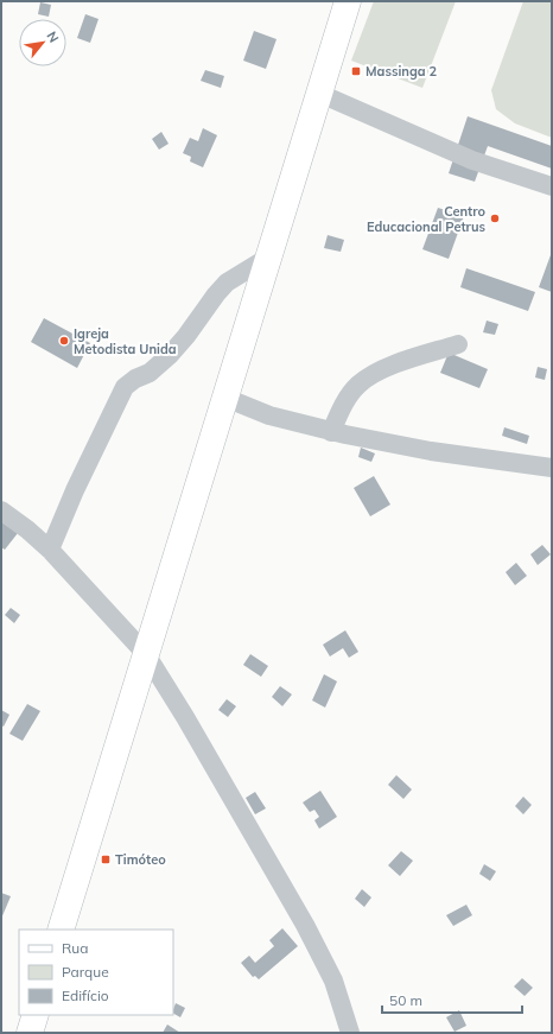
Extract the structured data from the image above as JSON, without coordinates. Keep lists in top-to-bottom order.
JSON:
{
  "places": {
    "transit": ["Massinga 2", "Timóteo"],
    "other": ["Centro Educacional Petrus", "Igreja Metodista Unida"]
  },
  "legend": ["Rua", "Parque", "Edifício"],
  "scale_bar": "50 m",
  "north": "top right"
}
